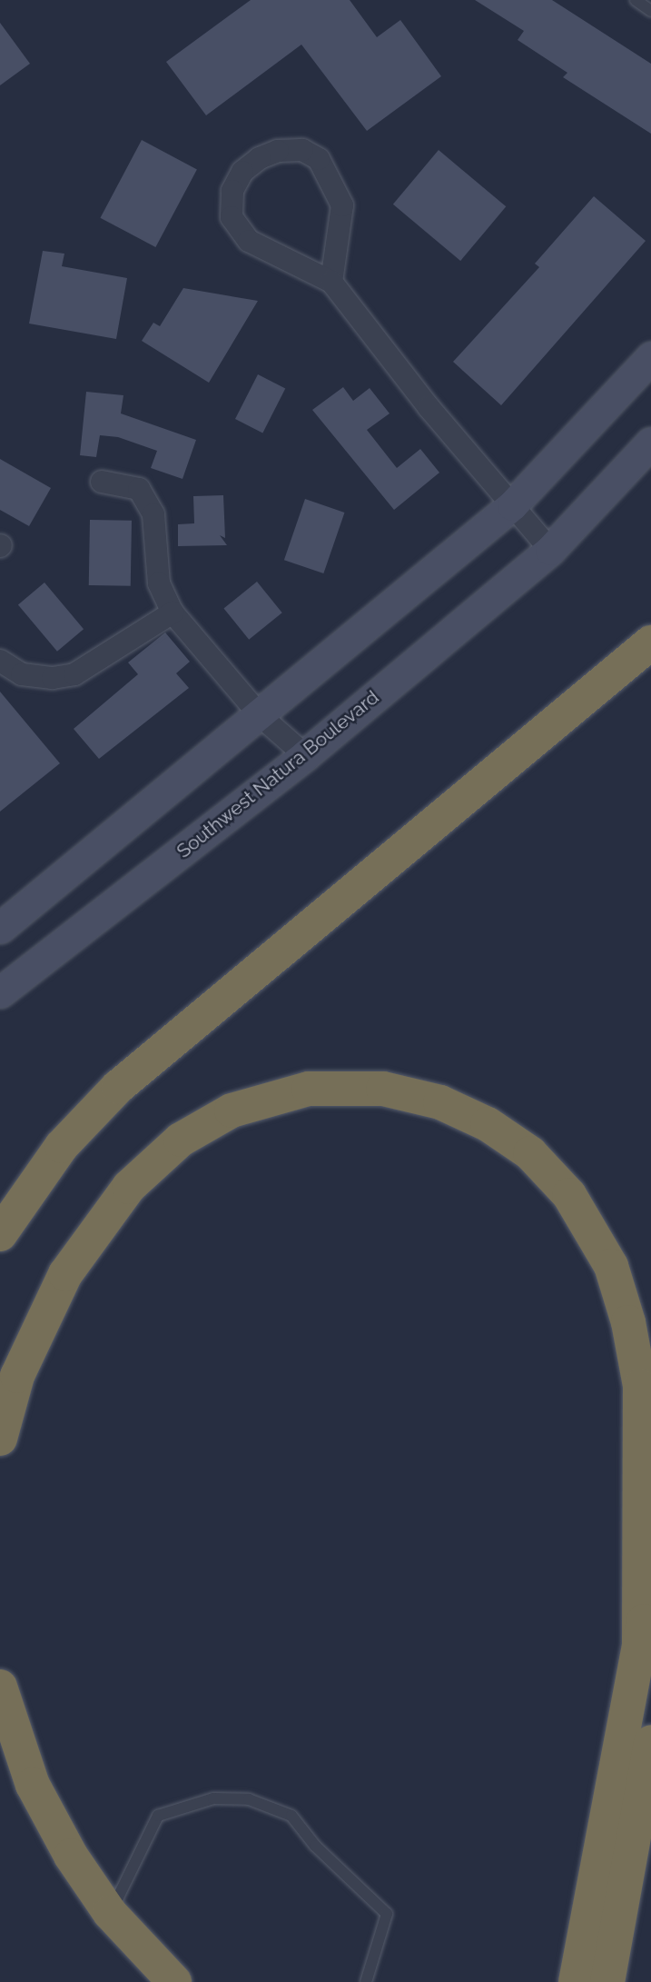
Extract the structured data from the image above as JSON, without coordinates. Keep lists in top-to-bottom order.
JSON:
{
  "streets": {
    "street": ["Southwest Natura Boulevard"]
  }
}
